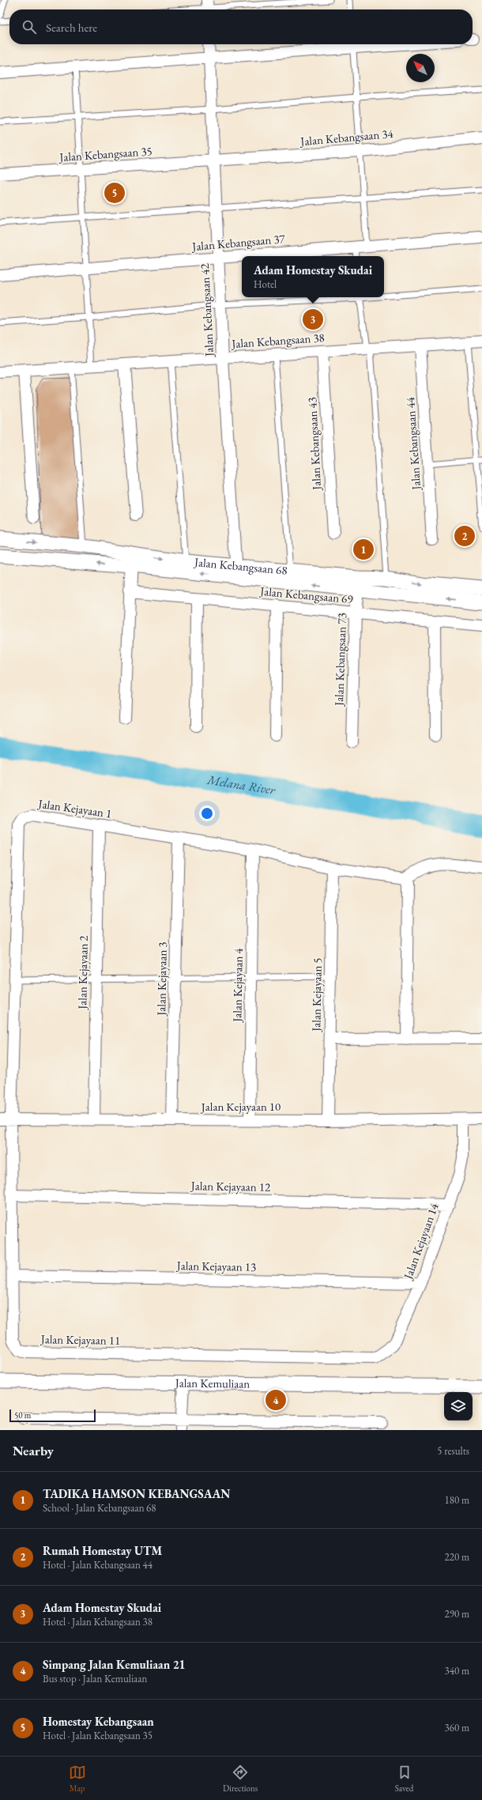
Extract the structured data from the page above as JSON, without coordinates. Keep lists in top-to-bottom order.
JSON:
{
  "streets": {
    "street": [
      "Jalan Kebangsaan 34",
      "Jalan Kebangsaan 35",
      "Jalan Kebangsaan 37",
      "Jalan Kebangsaan 42",
      "Jalan Kebangsaan 38",
      "Jalan Kebangsaan 43",
      "Jalan Kebangsaan 44",
      "Jalan Kebangsaan 68",
      "Jalan Kebangsaan 69",
      "Jalan Kebangsaan 73",
      "Jalan Kejayaan 1",
      "Jalan Kejayaan 2",
      "Jalan Kejayaan 3",
      "Jalan Kejayaan 4",
      "Jalan Kejayaan 5",
      "Jalan Kejayaan 10",
      "Jalan Kejayaan 12",
      "Jalan Kejayaan 14",
      "Jalan Kejayaan 13",
      "Jalan Kejayaan 11",
      "Jalan Kemuliaan"
    ]
  },
  "crossings": [
    ["Jalan Kebangsaan 34", "Jalan Kebangsaan 35"],
    ["Jalan Kebangsaan 34", "Jalan Kebangsaan 42"],
    ["Jalan Kebangsaan 35", "Jalan Kebangsaan 42"],
    ["Jalan Kebangsaan 37", "Jalan Kebangsaan 42"],
    ["Jalan Kebangsaan 42", "Jalan Kebangsaan 38"],
    ["Jalan Kebangsaan 42", "Jalan Kebangsaan 68"],
    ["Jalan Kebangsaan 38", "Jalan Kebangsaan 43"],
    ["Jalan Kebangsaan 38", "Jalan Kebangsaan 44"],
    ["Jalan Kebangsaan 68", "Jalan Kebangsaan 73"],
    ["Jalan Kebangsaan 69", "Jalan Kebangsaan 73"],
    ["Jalan Kejayaan 1", "Jalan Kejayaan 2"],
    ["Jalan Kejayaan 1", "Jalan Kejayaan 3"],
    ["Jalan Kejayaan 1", "Jalan Kejayaan 4"],
    ["Jalan Kejayaan 1", "Jalan Kejayaan 5"],
    ["Jalan Kejayaan 1", "Jalan Kejayaan 10"],
    ["Jalan Kejayaan 1", "Jalan Kejayaan 11"],
    ["Jalan Kejayaan 2", "Jalan Kejayaan 10"],
    ["Jalan Kejayaan 3", "Jalan Kejayaan 10"],
    ["Jalan Kejayaan 4", "Jalan Kejayaan 10"],
    ["Jalan Kejayaan 5", "Jalan Kejayaan 10"],
    ["Jalan Kejayaan 10", "Jalan Kejayaan 14"],
    ["Jalan Kejayaan 10", "Jalan Kejayaan 11"],
    ["Jalan Kejayaan 12", "Jalan Kejayaan 14"],
    ["Jalan Kejayaan 12", "Jalan Kejayaan 11"],
    ["Jalan Kejayaan 14", "Jalan Kejayaan 13"],
    ["Jalan Kejayaan 14", "Jalan Kejayaan 11"],
    ["Jalan Kejayaan 13", "Jalan Kejayaan 11"]
  ],
  "water": ["Melana River"],
  "scale_bar": "50 m",
  "north": "top left",
  "page": {
    "search": "Search here",
    "pins": [
      "5",
      "3",
      "2",
      "1",
      "4"
    ],
    "popup": ["Adam Homestay Skudai", "Hotel"],
    "scale": "50 m",
    "heading": ["Nearby", "5 results"],
    "list": [
      {
        "mark": "1",
        "name": "TADIKA HAMSON KEBANGSAAN",
        "note": "School · Jalan Kebangsaan 68",
        "value": "180 m"
      },
      {
        "mark": "2",
        "name": "Rumah Homestay UTM",
        "note": "Hotel · Jalan Kebangsaan 44",
        "value": "220 m"
      },
      {
        "mark": "3",
        "name": "Adam Homestay Skudai",
        "note": "Hotel · Jalan Kebangsaan 38",
        "value": "290 m"
      },
      {
        "mark": "4",
        "name": "Simpang Jalan Kemuliaan 21",
        "note": "Bus stop · Jalan Kemuliaan",
        "value": "340 m"
      },
      {
        "mark": "5",
        "name": "Homestay Kebangsaan",
        "note": "Hotel · Jalan Kebangsaan 35",
        "value": "360 m"
      }
    ],
    "nav": ["Map", "Directions", "Saved"]
  }
}
